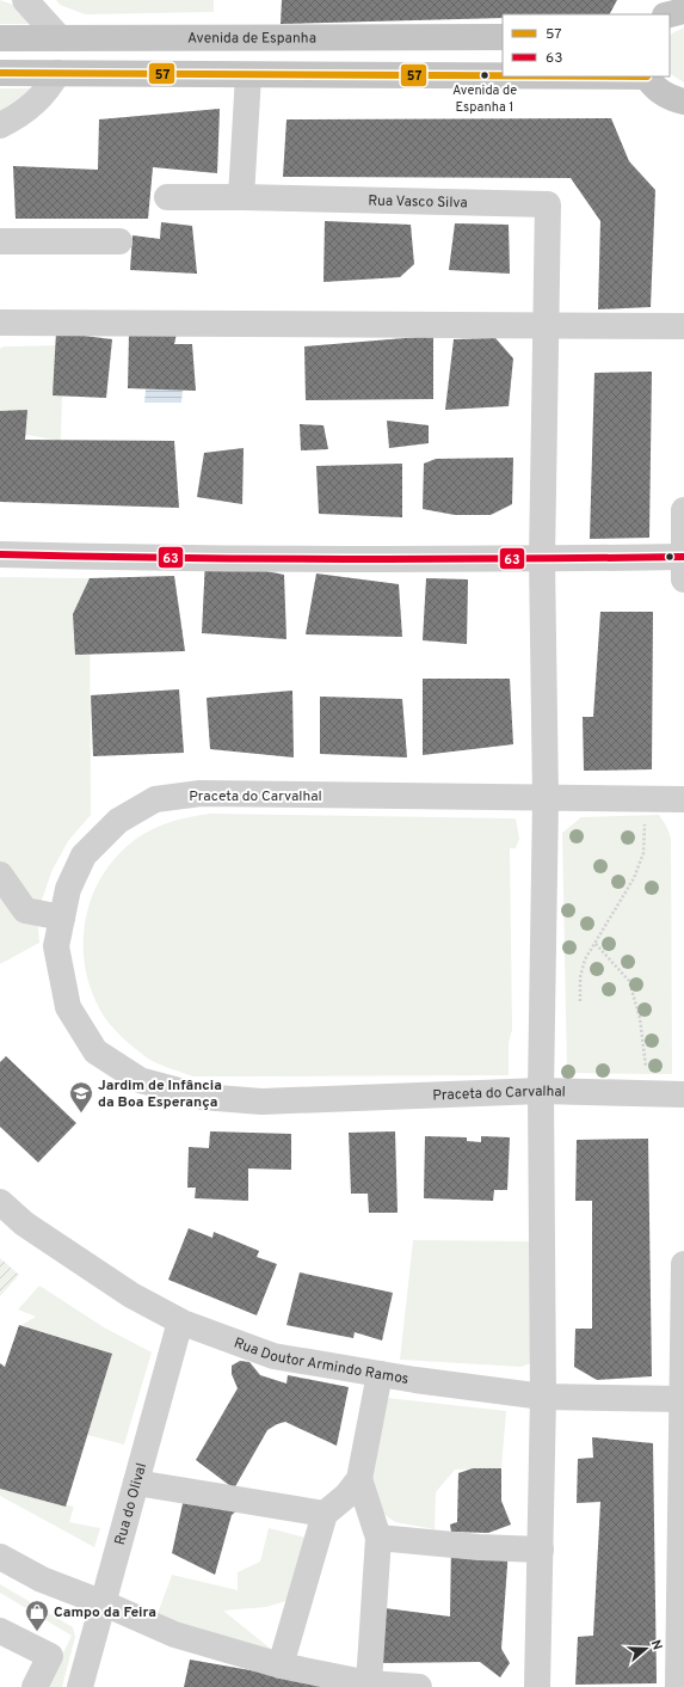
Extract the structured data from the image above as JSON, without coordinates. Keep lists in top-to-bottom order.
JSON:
{
  "streets": {
    "main road": ["Avenida de Espanha"],
    "street": [
      "Rua Vasco Silva",
      "Praceta do Carvalhal",
      "Rua Doutor Armindo Ramos",
      "Rua do Olival"
    ]
  },
  "crossings": [
    ["Rua Doutor Armindo Ramos", "Rua do Olival"]
  ],
  "places": {
    "other": ["Avenida de Espanha 1"],
    "school or university": ["Jardim de Infância da Boa Esperança"],
    "shop": ["Campo da Feira"]
  },
  "lines": ["transit line 57", "transit line 63"],
  "legend": ["57", "63"],
  "north": "right"
}
